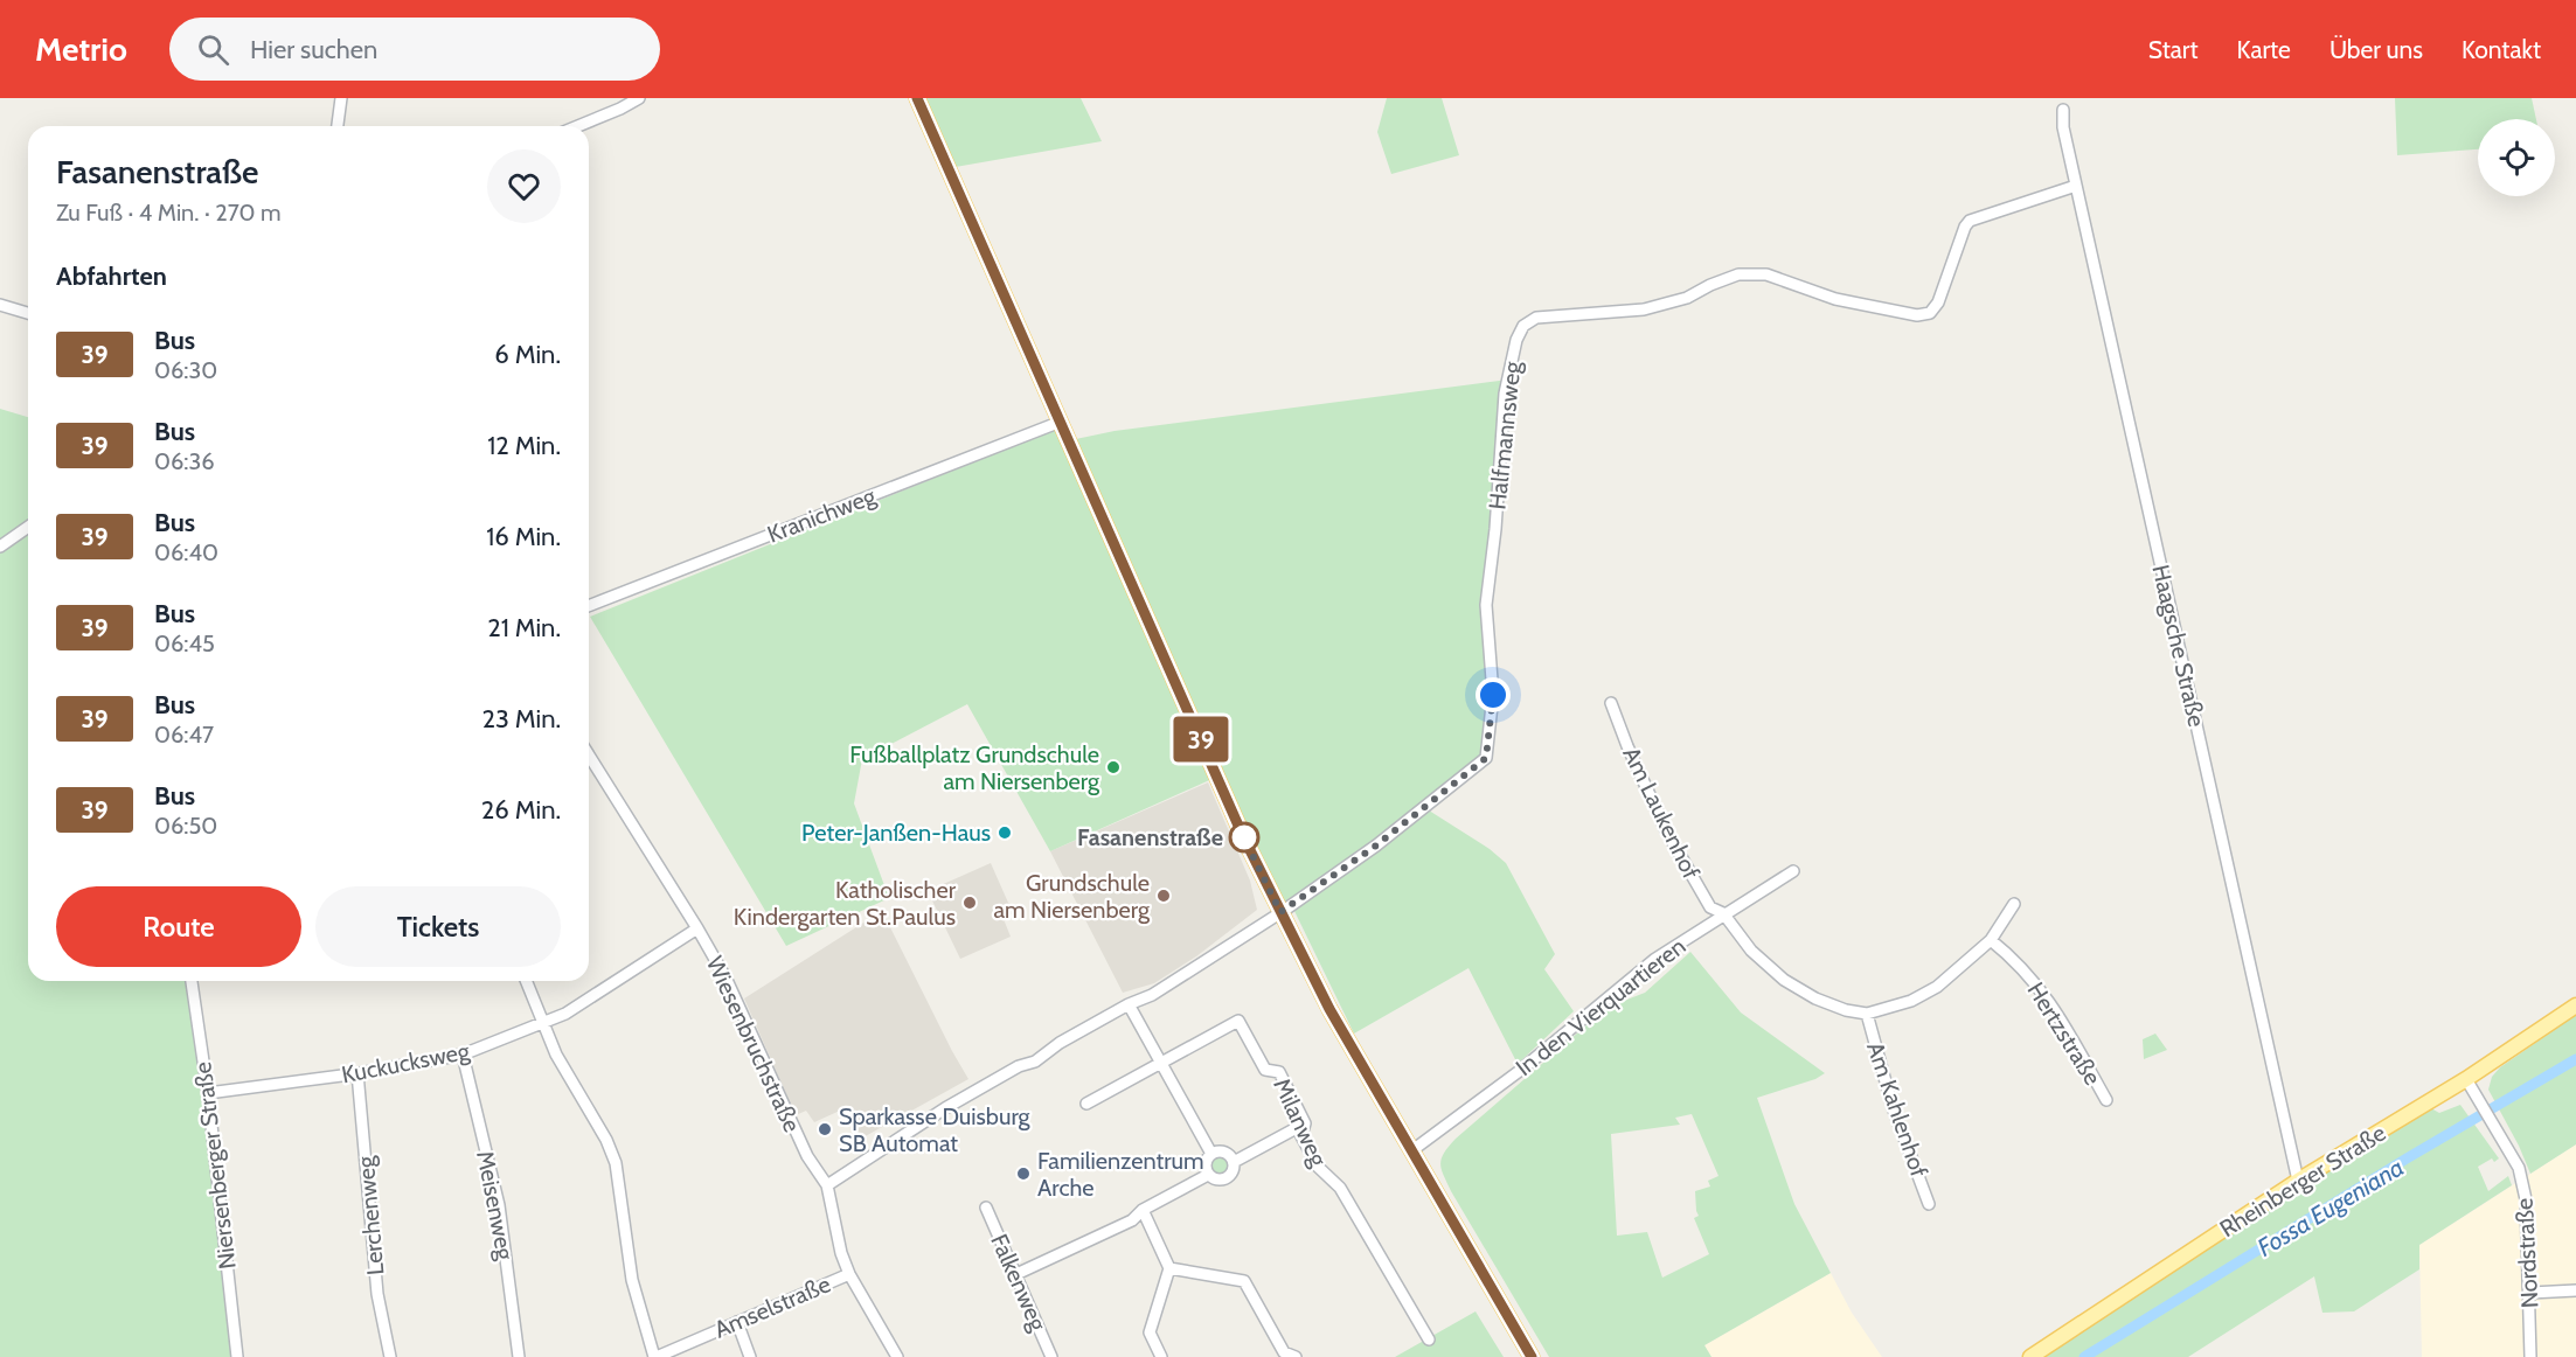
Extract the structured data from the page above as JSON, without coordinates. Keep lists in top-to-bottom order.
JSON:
{
  "streets": {
    "main road": ["Rheinberger Straße"],
    "street": [
      "Halfmannsweg",
      "Kranichweg",
      "Haagsche Straße",
      "Am Laukenhof",
      "In den Vierquartieren",
      "Hertzstraße",
      "Wiesenbruchstraße",
      "Kuckucksweg",
      "Am Kahlenhof",
      "Milanweg",
      "Niersenberger Straße",
      "Meisenweg",
      "Lerchenweg",
      "Nordstraße",
      "Falkenweg",
      "Amselstraße"
    ]
  },
  "crossings": [
    ["Halfmannsweg", "Haagsche Straße"],
    ["Haagsche Straße", "Rheinberger Straße"],
    ["Am Laukenhof", "In den Vierquartieren"],
    ["Am Laukenhof", "Am Kahlenhof"],
    ["Wiesenbruchstraße", "Kuckucksweg"],
    ["Wiesenbruchstraße", "Amselstraße"],
    ["Kuckucksweg", "Niersenberger Straße"],
    ["Kuckucksweg", "Meisenweg"],
    ["Kuckucksweg", "Lerchenweg"],
    ["Rheinberger Straße", "Nordstraße"]
  ],
  "water": ["Fossa Eugeniana"],
  "places": [
    "Fußballplatz Grundschule am Niersenberg",
    "Peter-Janßen-Haus",
    "Fasanenstraße",
    "Grundschule am Niersenberg",
    "Katholischer Kindergarten St.Paulus",
    "Sparkasse Duisburg SB Automat",
    "Familienzentrum Arche"
  ],
  "lines": ["bus line 39"],
  "page": {
    "header": "Metrio",
    "search": "Hier suchen",
    "nav": [
      "Start",
      "Karte",
      "Über uns",
      "Kontakt"
    ],
    "on_map": "39",
    "heading": [
      ["Fasanenstraße", "Zu Fuß · 4 Min. · 270 m"],
      "Abfahrten"
    ],
    "list": [
      {
        "mark": "39",
        "name": "Bus",
        "note": "06:30",
        "value": "6 Min."
      },
      {
        "mark": "39",
        "name": "Bus",
        "note": "06:36",
        "value": "12 Min."
      },
      {
        "mark": "39",
        "name": "Bus",
        "note": "06:40",
        "value": "16 Min."
      },
      {
        "mark": "39",
        "name": "Bus",
        "note": "06:45",
        "value": "21 Min."
      },
      {
        "mark": "39",
        "name": "Bus",
        "note": "06:47",
        "value": "23 Min."
      },
      {
        "mark": "39",
        "name": "Bus",
        "note": "06:50",
        "value": "26 Min."
      }
    ],
    "buttons": ["Route", "Tickets"]
  }
}
